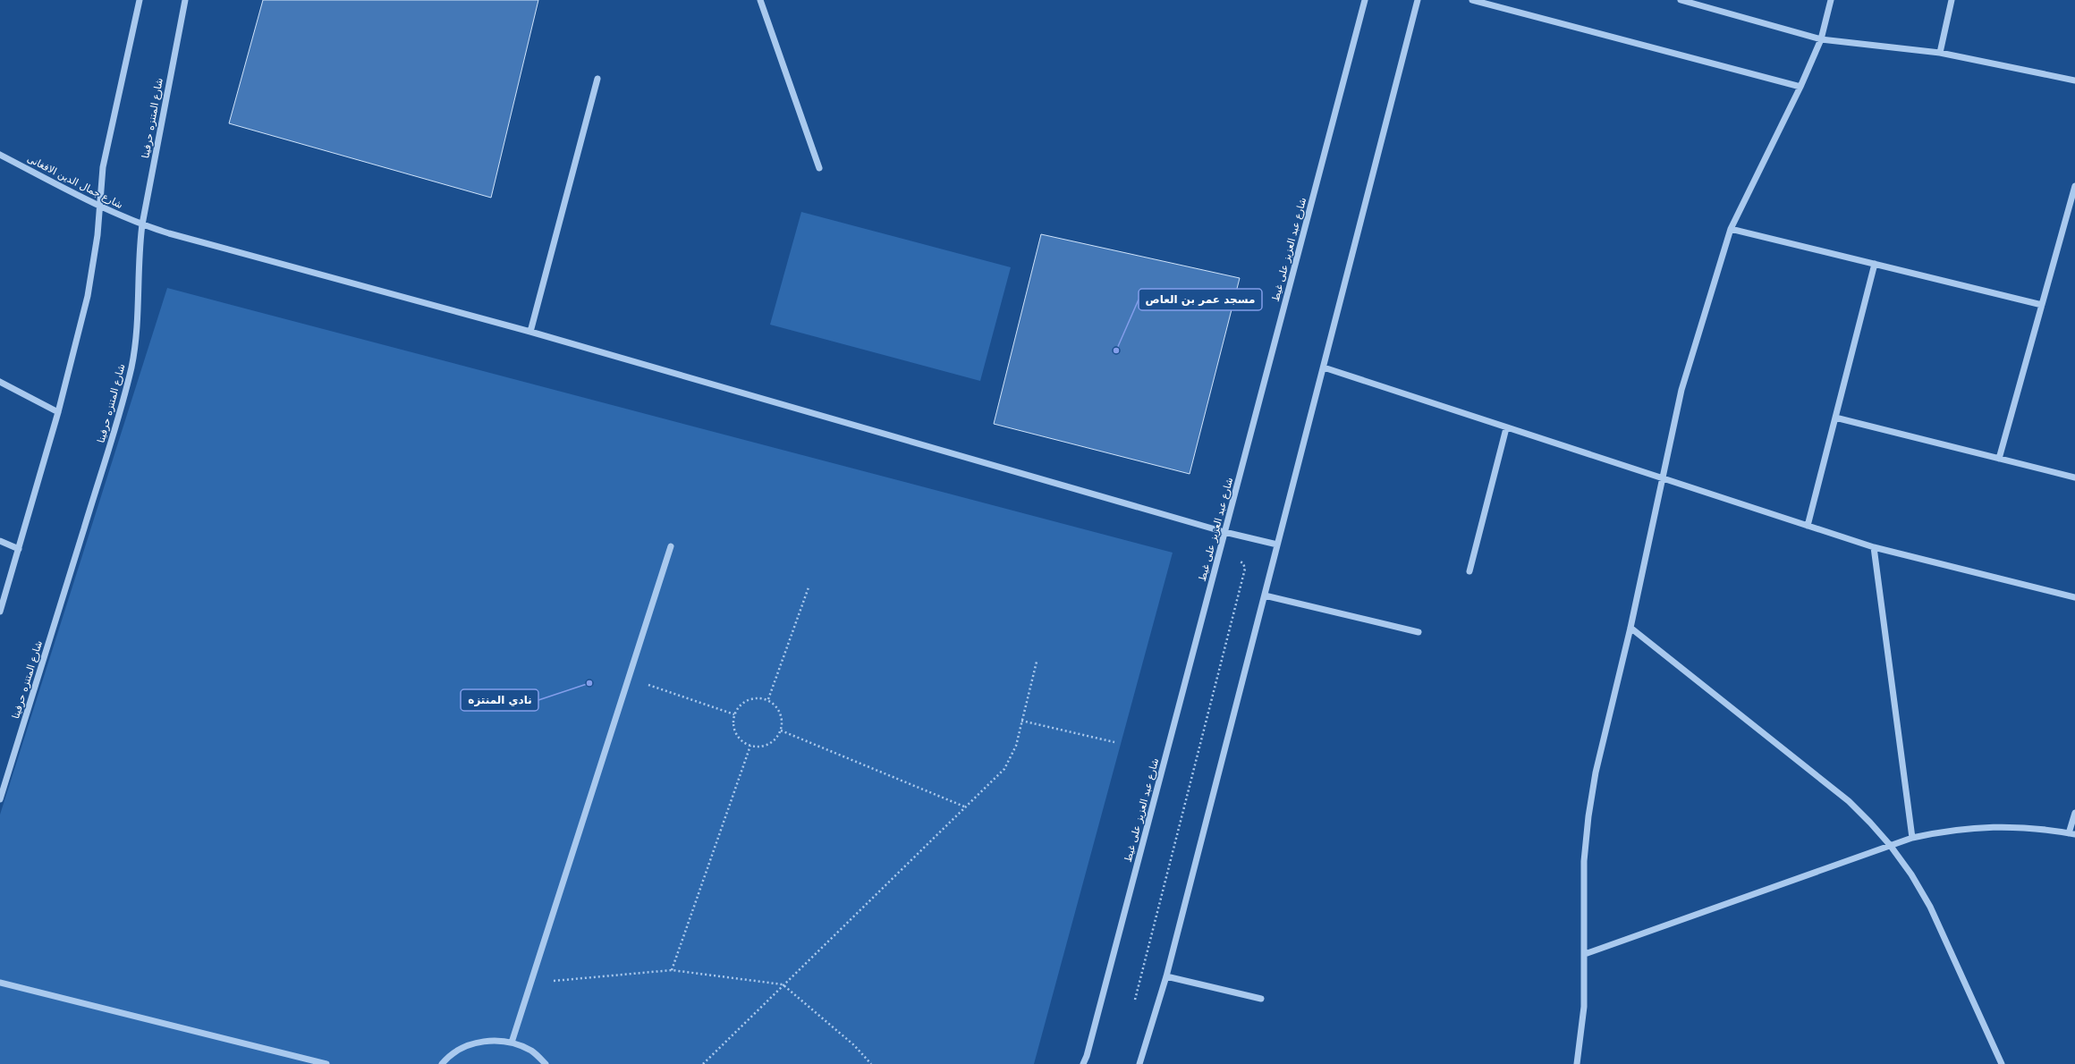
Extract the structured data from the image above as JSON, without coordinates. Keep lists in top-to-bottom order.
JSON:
{
  "streets": {
    "street": ["شارع المتنزه حرفينا", "شارع جمال الدين الافغانى", "شارع عبد العزيز على غيط"]
  },
  "crossings": [
    ["شارع المتنزه حرفينا", "شارع جمال الدين الافغانى"],
    ["شارع جمال الدين الافغانى", "شارع عبد العزيز على غيط"]
  ],
  "places": ["مسجد عمر بن العاص", "نادي المنتزه"]
}
